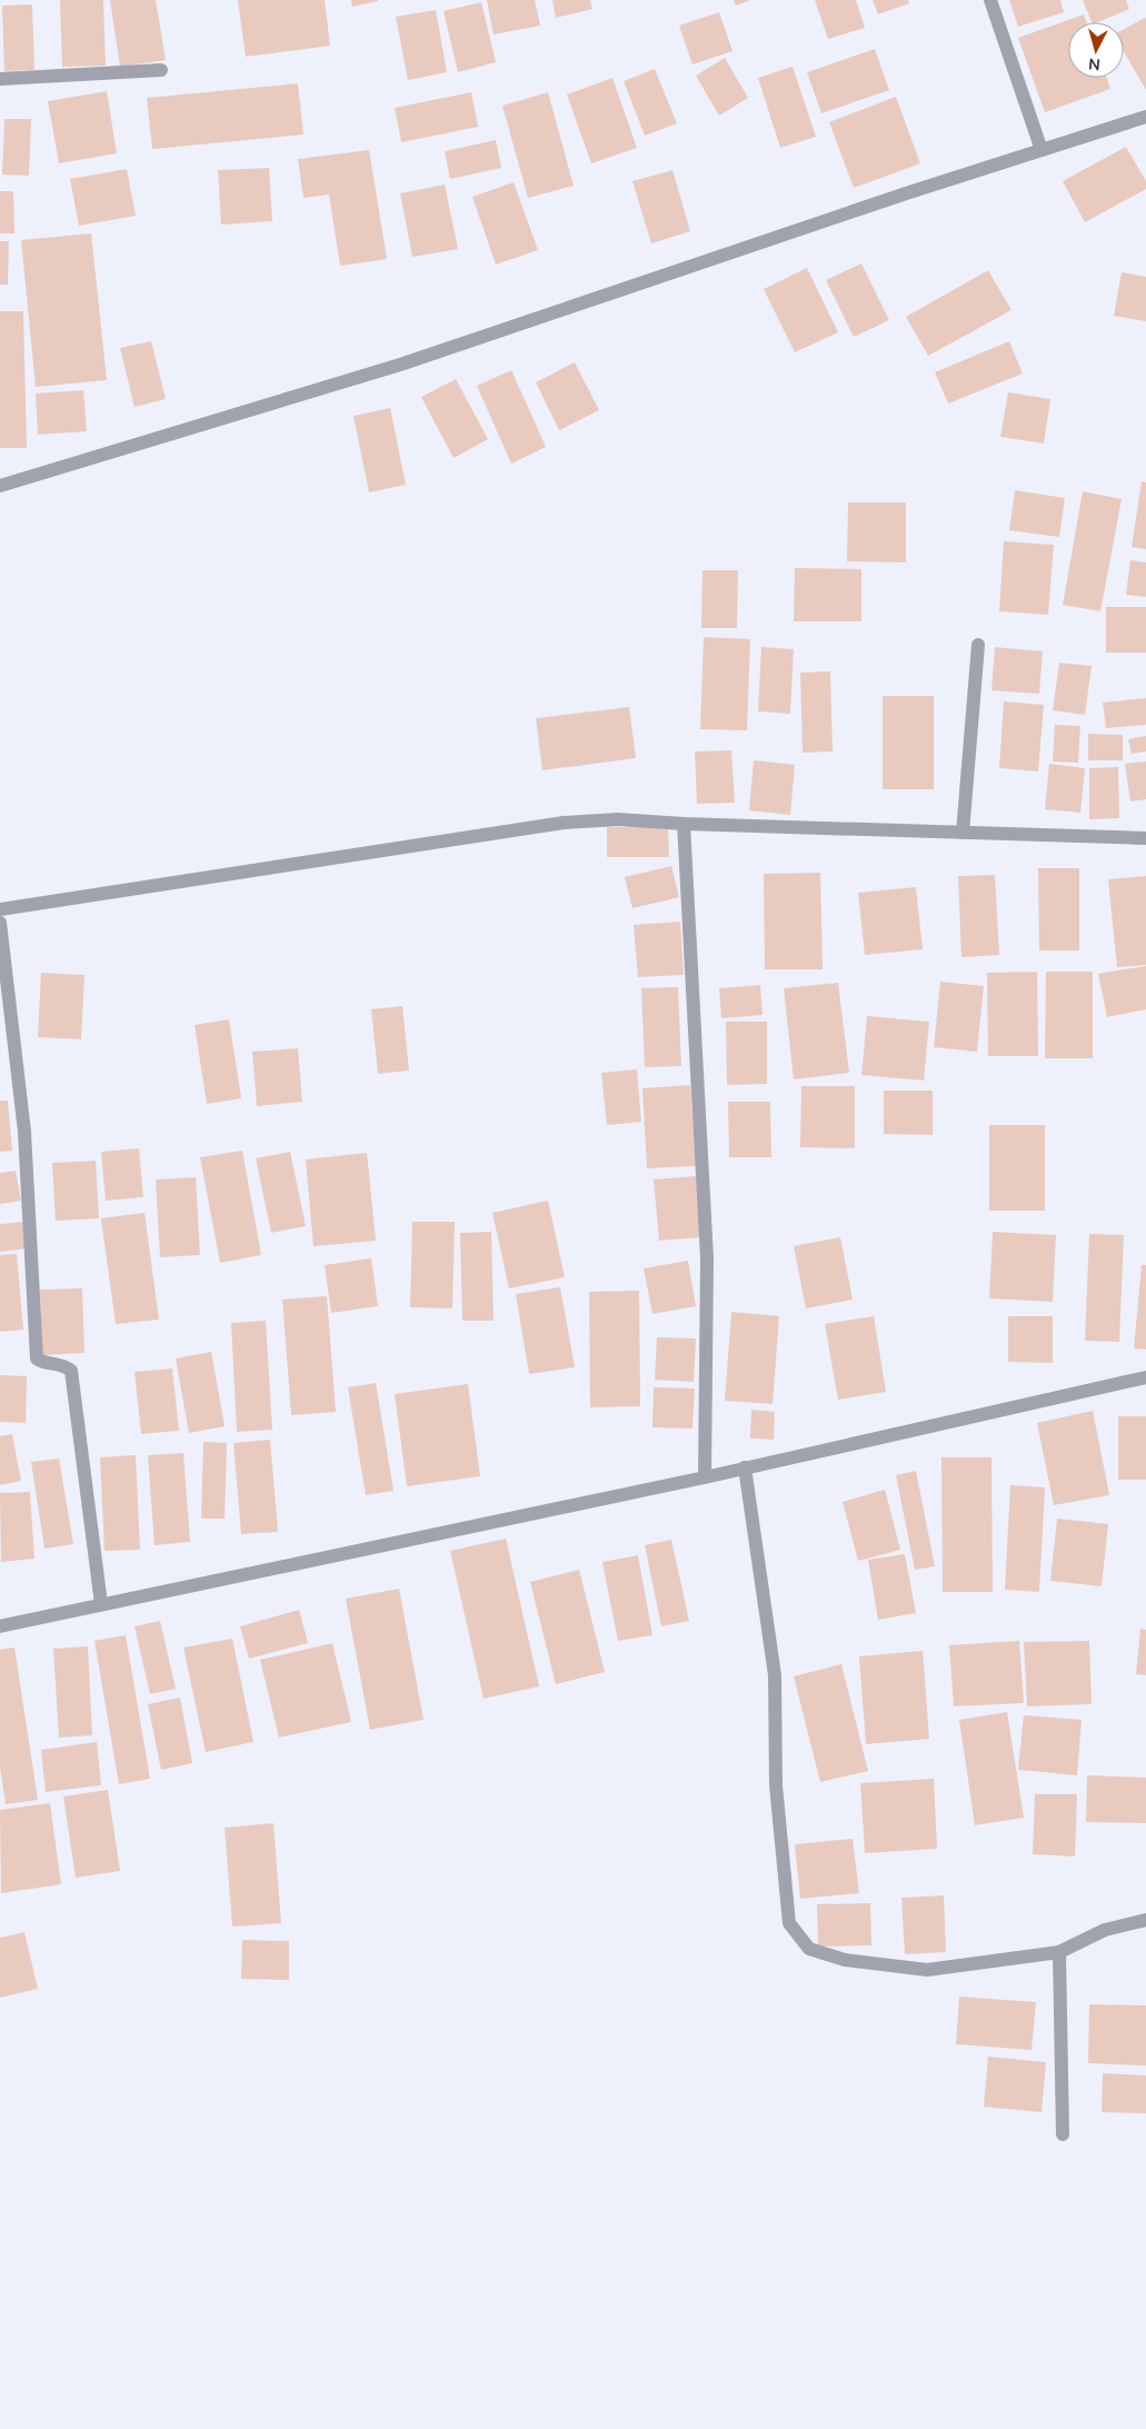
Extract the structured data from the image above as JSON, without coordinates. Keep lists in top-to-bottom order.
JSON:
{
  "north": "bottom"
}
